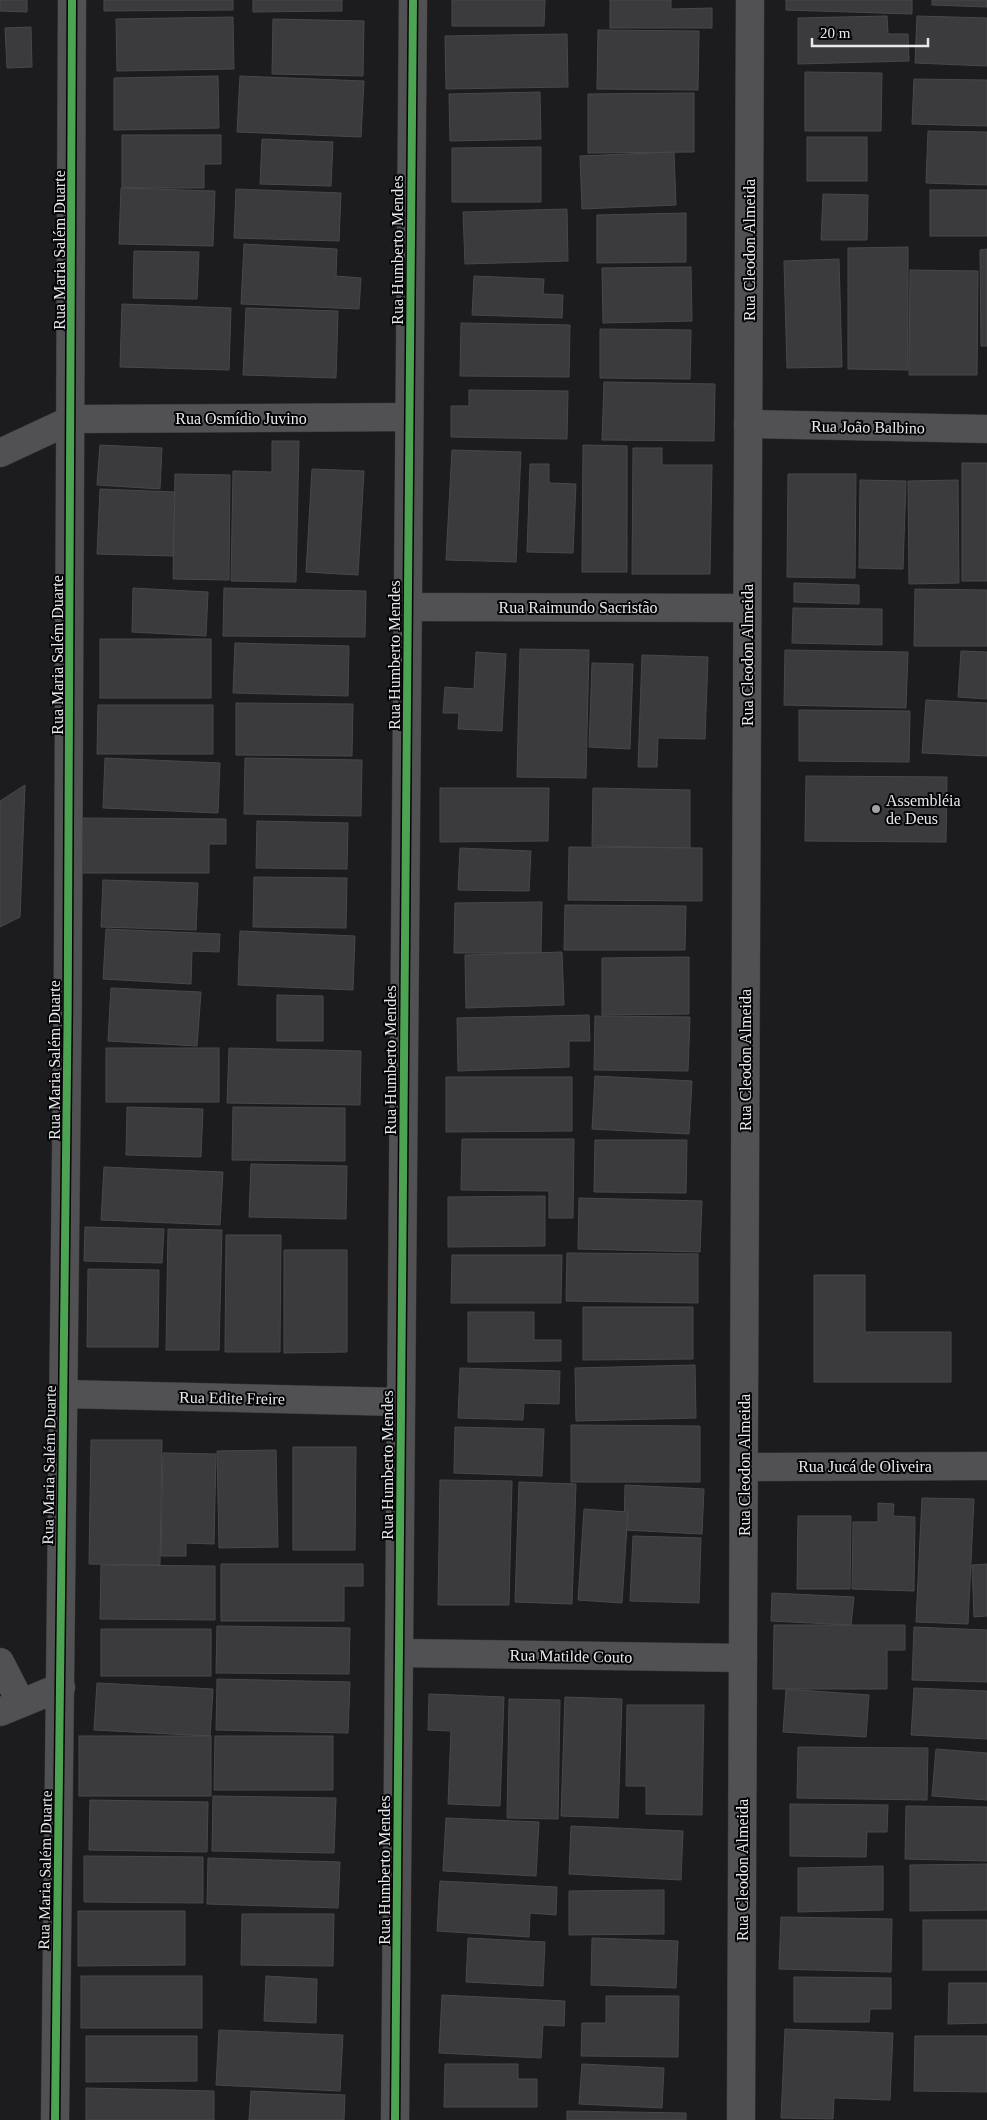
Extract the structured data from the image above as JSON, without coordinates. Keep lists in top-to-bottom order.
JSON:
{
  "streets": {
    "street": [
      "Rua Maria Salém Duarte",
      "Rua Humberto Mendes",
      "Rua Cleodon Almeida",
      "Rua Osmídio Juvino",
      "Rua João Balbino",
      "Rua Raimundo Sacristão",
      "Rua Edite Freire",
      "Rua Jucá de Oliveira",
      "Rua Matilde Couto"
    ]
  },
  "crossings": [
    ["Rua Maria Salém Duarte", "Rua Osmídio Juvino"],
    ["Rua Maria Salém Duarte", "Rua Edite Freire"],
    ["Rua Humberto Mendes", "Rua Osmídio Juvino"],
    ["Rua Humberto Mendes", "Rua Raimundo Sacristão"],
    ["Rua Humberto Mendes", "Rua Edite Freire"],
    ["Rua Humberto Mendes", "Rua Matilde Couto"],
    ["Rua Cleodon Almeida", "Rua João Balbino"],
    ["Rua Cleodon Almeida", "Rua Raimundo Sacristão"],
    ["Rua Cleodon Almeida", "Rua Jucá de Oliveira"],
    ["Rua Cleodon Almeida", "Rua Matilde Couto"]
  ],
  "places": ["Assembléia de Deus"],
  "scale_bar": "20 m"
}
